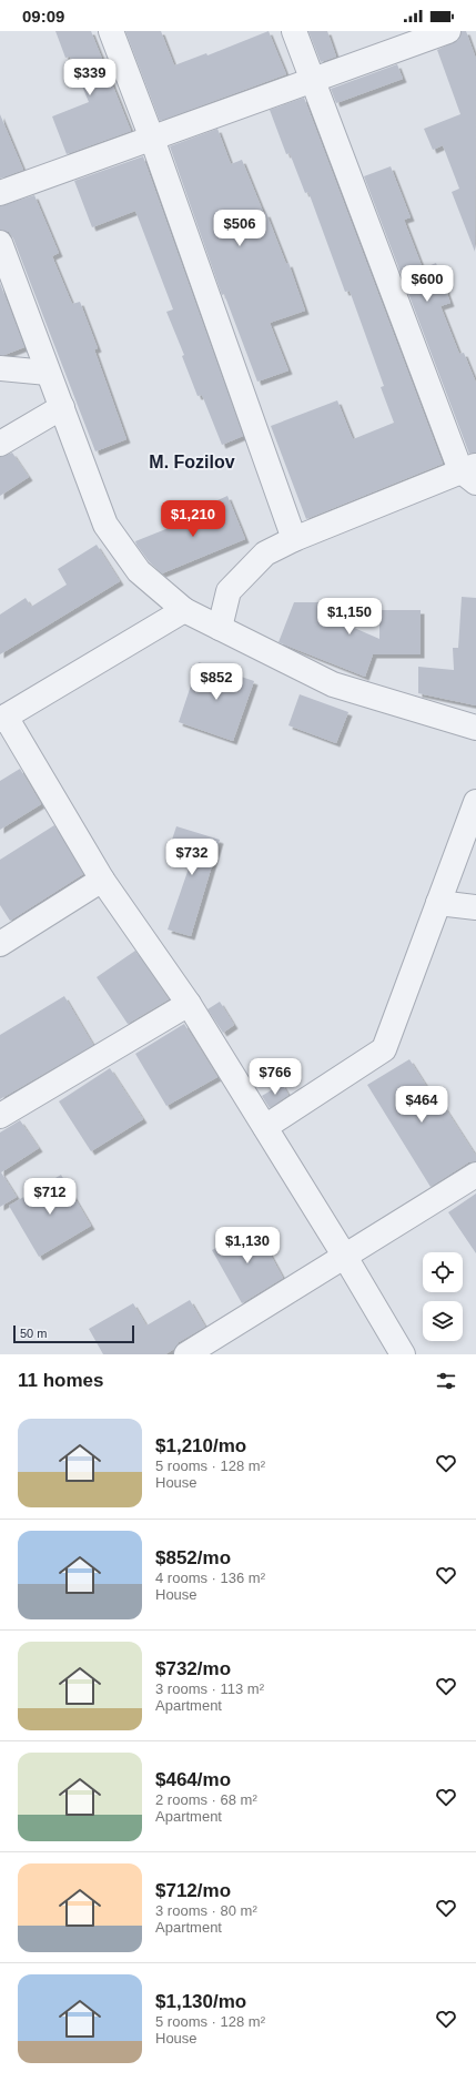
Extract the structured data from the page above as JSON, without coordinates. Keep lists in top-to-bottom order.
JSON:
{
  "districts": ["M. Fozilov"],
  "scale_bar": "50 m",
  "page": {
    "status": "09:09",
    "price": [
      "$339",
      "$506",
      "$600",
      "$1,210",
      "$1,150",
      "$852",
      "$732",
      "$766",
      "$464",
      "$712",
      "$1,130"
    ],
    "scale": "50 m",
    "heading": "11 homes",
    "list": [
      {
        "name": "$1,210/mo",
        "note": "5 rooms · 128 m² · House"
      },
      {
        "name": "$852/mo",
        "note": "4 rooms · 136 m² · House"
      },
      {
        "name": "$732/mo",
        "note": "3 rooms · 113 m² · Apartment"
      },
      {
        "name": "$464/mo",
        "note": "2 rooms · 68 m² · Apartment"
      },
      {
        "name": "$712/mo",
        "note": "3 rooms · 80 m² · Apartment"
      },
      {
        "name": "$1,130/mo",
        "note": "5 rooms · 128 m² · House"
      }
    ]
  }
}
